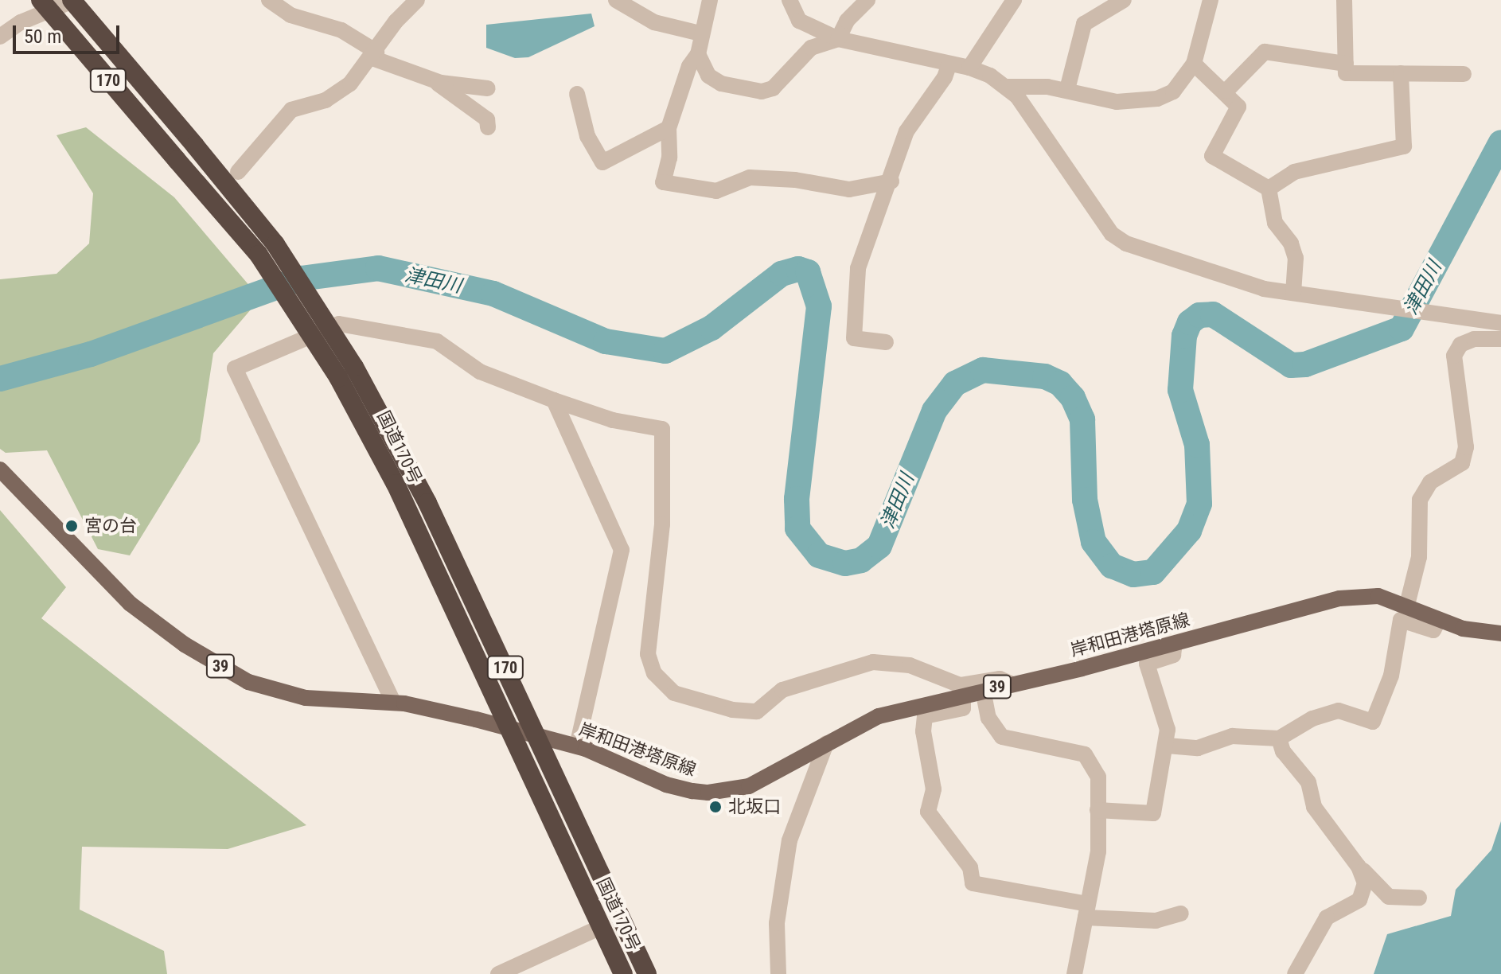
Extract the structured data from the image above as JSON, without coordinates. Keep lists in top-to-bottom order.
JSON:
{
  "streets": {
    "highway": ["170", "国道170号"],
    "main road": ["岸和田港塔原線", "39"]
  },
  "crossings": [
    ["国道170号", "岸和田港塔原線"]
  ],
  "water": ["津田川"],
  "places": ["宮の台", "北坂口"],
  "scale_bar": "50 m"
}
